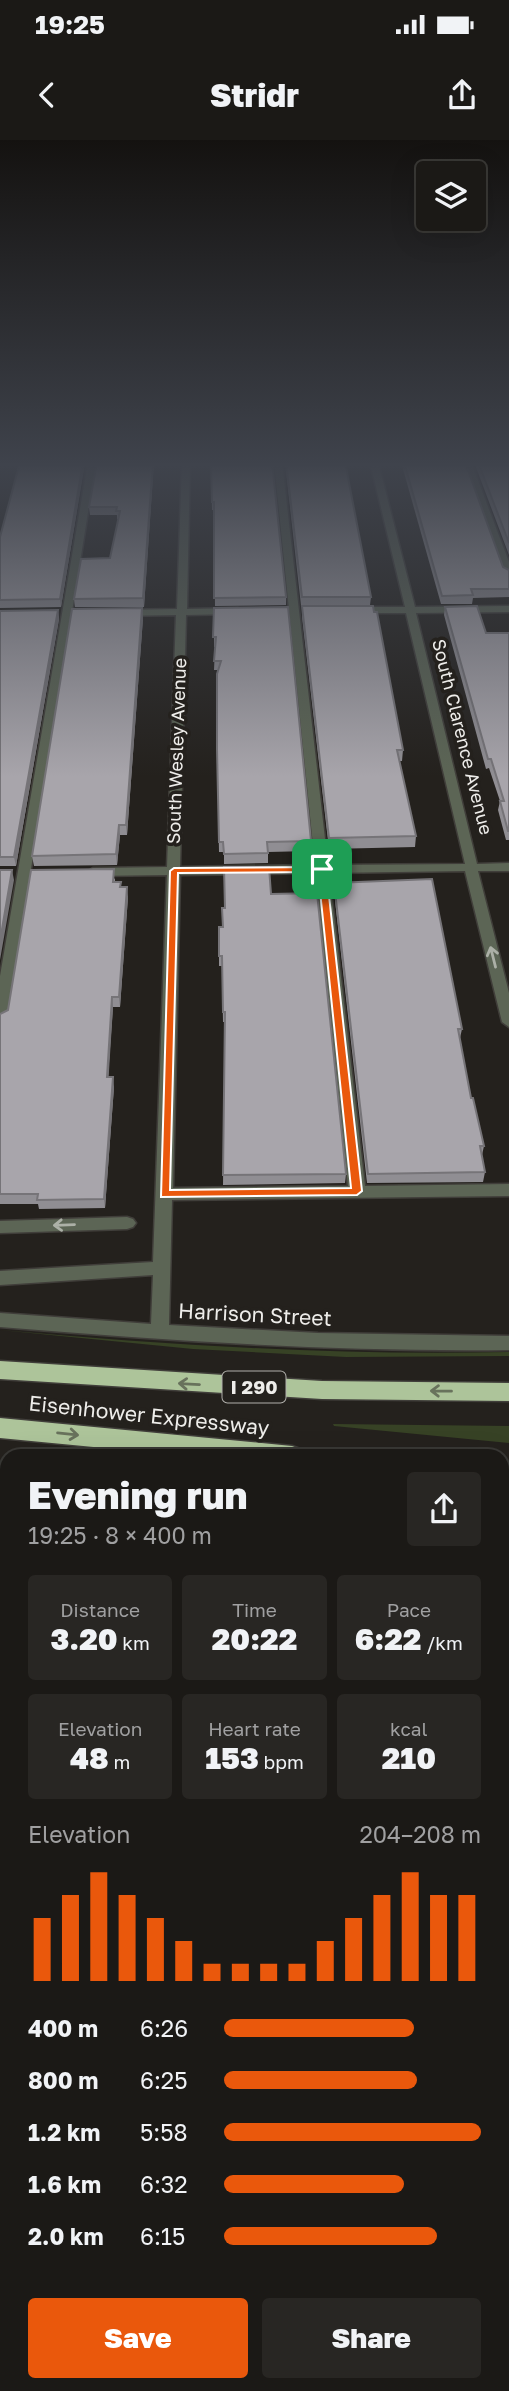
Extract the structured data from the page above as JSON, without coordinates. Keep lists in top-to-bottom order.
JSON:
{
  "streets": {
    "highway": ["I 290", "Eisenhower Expressway"],
    "street": ["South Clarence Avenue", "South Wesley Avenue", "Harrison Street"]
  },
  "crossings": [
    ["South Wesley Avenue", "Harrison Street"]
  ],
  "page": {
    "status": "19:25",
    "header": "Stridr",
    "heading": ["Evening run", "19:25 · 8 × 400 m"],
    "stats": [
      ["Distance", "3.20 km"],
      ["Time", "20:22"],
      ["Pace", "6:22 /km"],
      ["Elevation", "48 m"],
      ["Heart rate", "153 bpm"],
      ["kcal", "210"]
    ],
    "chart": ["Elevation", "204–208 m"],
    "list": [
      {
        "name": "400 m",
        "note": "6:26"
      },
      {
        "name": "800 m",
        "note": "6:25"
      },
      {
        "name": "1.2 km",
        "note": "5:58"
      },
      {
        "name": "1.6 km",
        "note": "6:32"
      },
      {
        "name": "2.0 km",
        "note": "6:15"
      }
    ],
    "buttons": ["Save", "Share"]
  }
}
